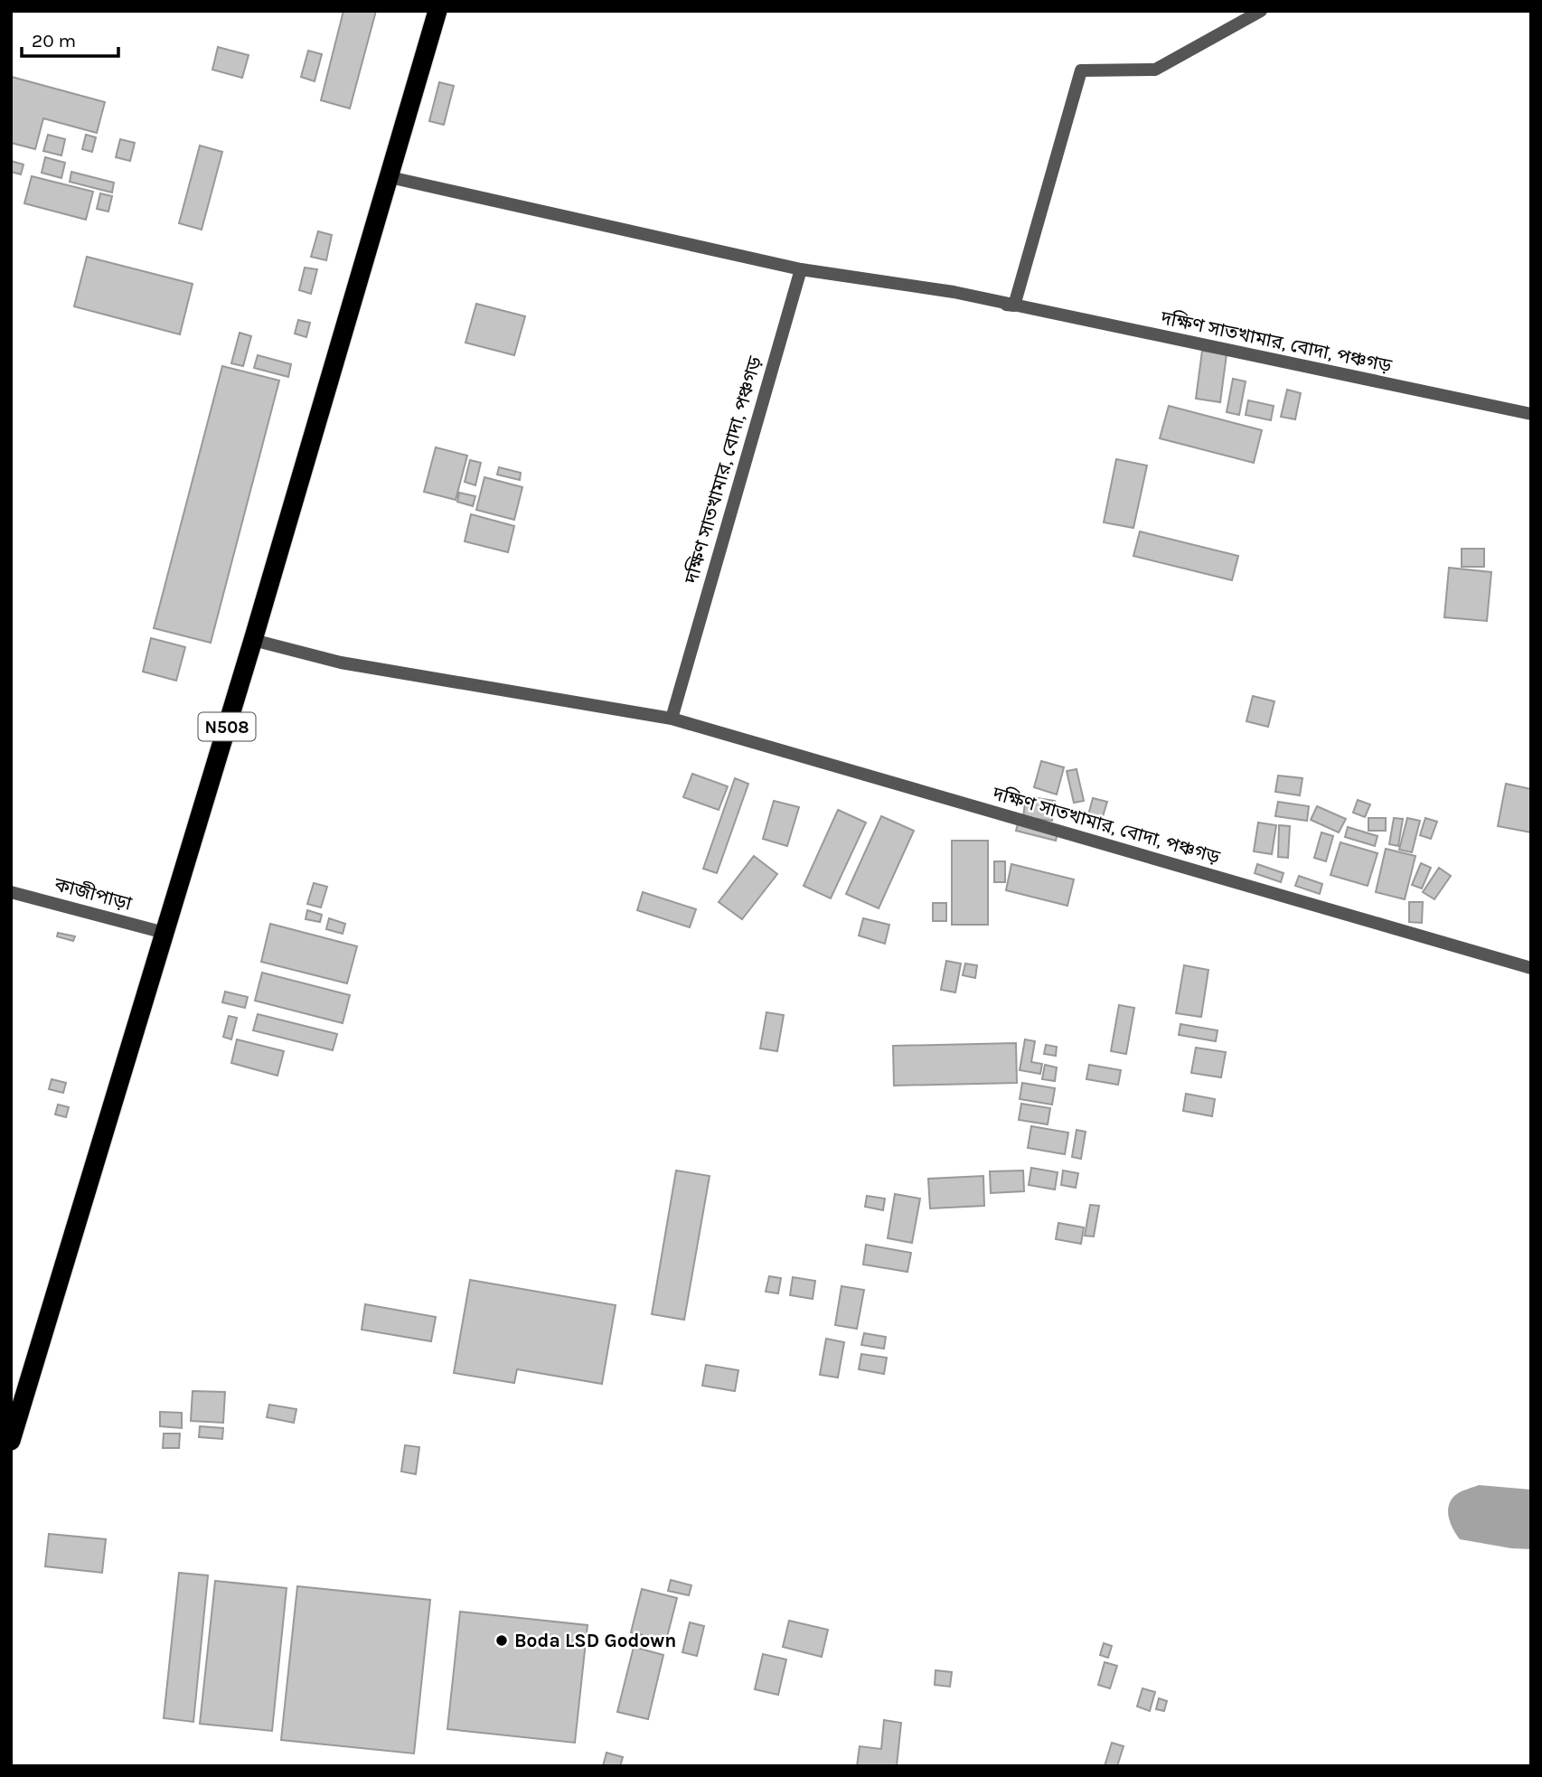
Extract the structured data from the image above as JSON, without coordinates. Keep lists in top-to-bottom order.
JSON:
{
  "streets": {
    "highway": ["N508"],
    "street": ["দক্ষিণ সাতখামার, বোদা, পঞ্চগড়", "কাজীপাড়া"]
  },
  "crossings": [
    ["দক্ষিণ সাতখামার, বোদা, পঞ্চগড়", "N508"],
    ["N508", "কাজীপাড়া"]
  ],
  "places": ["Boda LSD Godown"],
  "scale_bar": "20 m"
}
